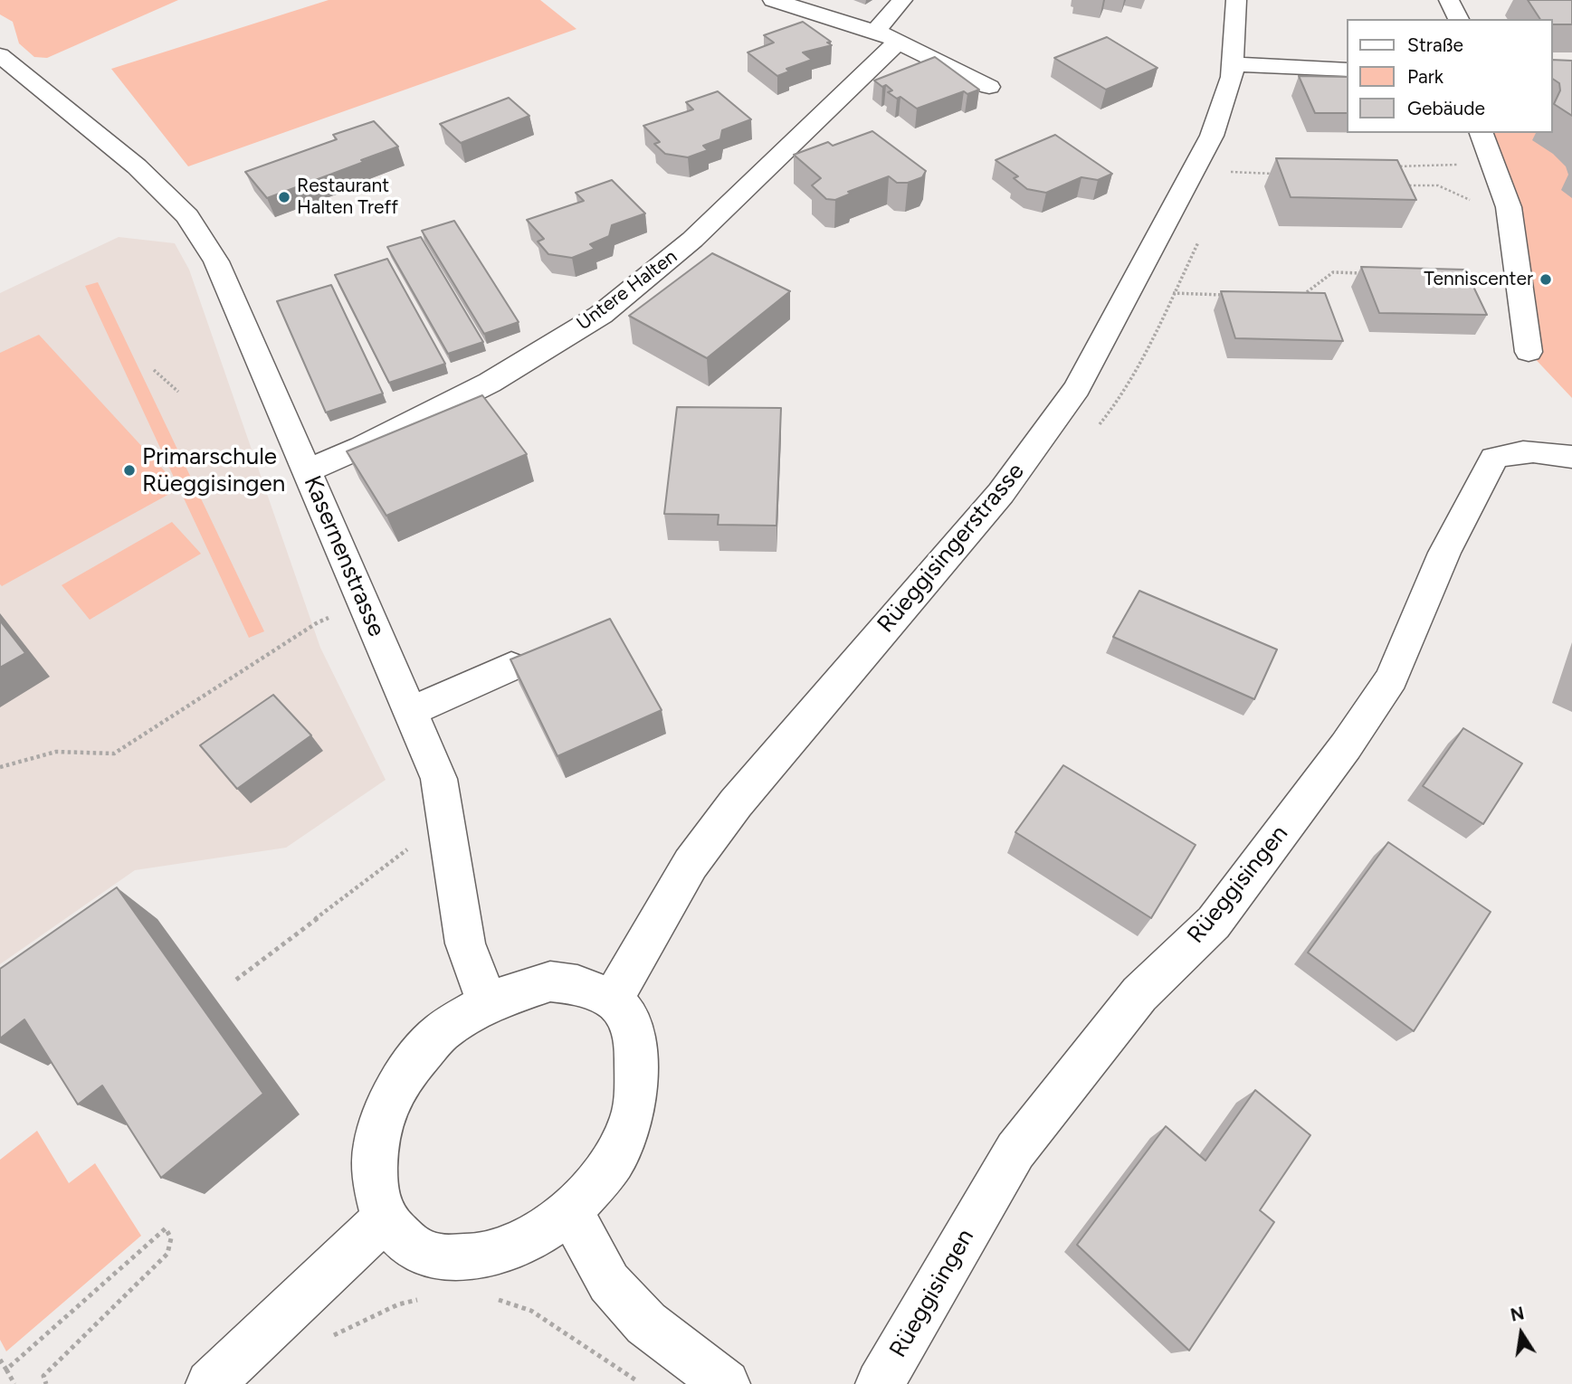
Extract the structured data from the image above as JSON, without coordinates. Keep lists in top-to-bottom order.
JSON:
{
  "streets": {
    "street": [
      "Untere Halten",
      "Rüeggisingerstrasse",
      "Kasernenstrasse",
      "Rüeggisingen"
    ]
  },
  "crossings": [
    ["Untere Halten", "Kasernenstrasse"]
  ],
  "places": ["Restaurant Halten Treff", "Tenniscenter", "Primarschule Rüeggisingen"],
  "legend": ["Straße", "Park", "Gebäude"],
  "north": "top"
}
